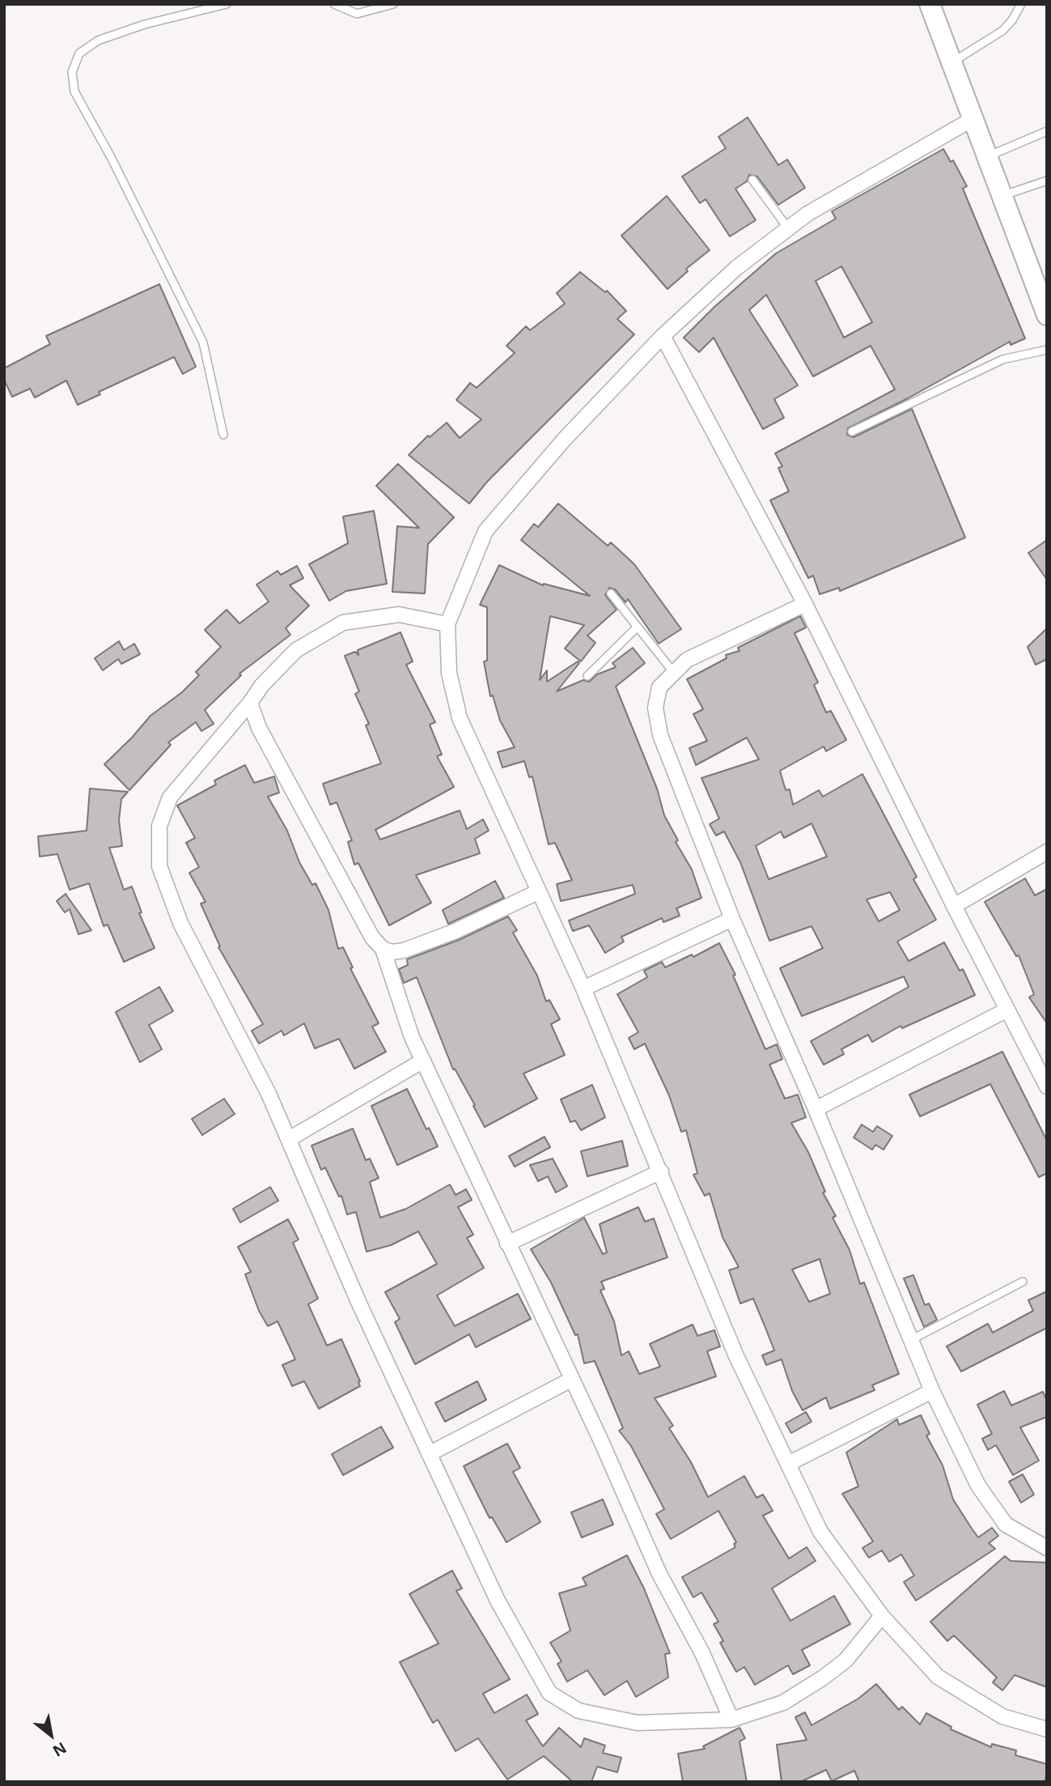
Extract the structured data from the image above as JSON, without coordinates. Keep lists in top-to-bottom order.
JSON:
{
  "north": "bottom right"
}
